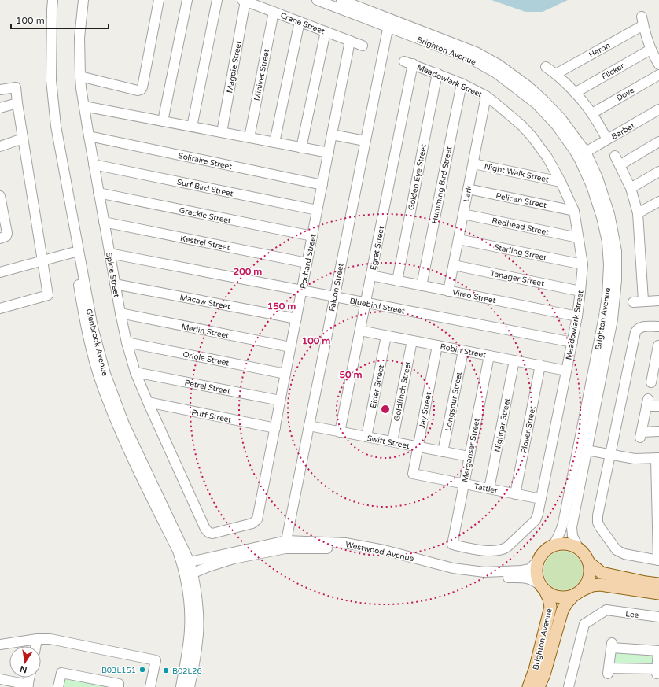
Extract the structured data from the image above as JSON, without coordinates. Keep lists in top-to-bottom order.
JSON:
{
  "streets": {
    "main road": ["Brighton Avenue"],
    "street": [
      "Crane Street",
      "Heron",
      "Magpie Street",
      "Flicker",
      "Minivet Street",
      "Meadowlark Street",
      "Dove",
      "Barbet",
      "Solitaire Street",
      "Night Walk Street",
      "Golden Eye Street",
      "Humming Bird Street",
      "Surf Bird Street",
      "Lark",
      "Pelican Street",
      "Grackle Street",
      "Redhead Street",
      "Kestrel Street",
      "Egret Street",
      "Starling Street",
      "Pochard Street",
      "Spine Street",
      "Tanager Street",
      "Falcon Street",
      "Vireo Street",
      "Macaw Street",
      "Bluebird Street",
      "Merlin Street",
      "Glenbrook Avenue",
      "Robin Street",
      "Oriole Street",
      "Petrel Street",
      "Eider Street",
      "Goldfinch Street",
      "Longspur Street",
      "Jay Street",
      "Puff Street",
      "Nightjar Street",
      "Plover Street",
      "Swift Street",
      "Merganser Street",
      "Tattler",
      "Westwood Avenue",
      "Lee"
    ]
  },
  "crossings": [
    ["Crane Street", "Magpie Street"],
    ["Crane Street", "Minivet Street"],
    ["Crane Street", "Pochard Street"],
    ["Heron", "Flicker"],
    ["Brighton Avenue", "Barbet"],
    ["Brighton Avenue", "Falcon Street"],
    ["Brighton Avenue", "Westwood Avenue"],
    ["Meadowlark Street", "Night Walk Street"],
    ["Meadowlark Street", "Golden Eye Street"],
    ["Meadowlark Street", "Humming Bird Street"],
    ["Meadowlark Street", "Lark"],
    ["Meadowlark Street", "Pelican Street"],
    ["Meadowlark Street", "Redhead Street"],
    ["Meadowlark Street", "Egret Street"],
    ["Meadowlark Street", "Starling Street"],
    ["Meadowlark Street", "Tanager Street"],
    ["Meadowlark Street", "Vireo Street"],
    ["Meadowlark Street", "Bluebird Street"],
    ["Meadowlark Street", "Robin Street"],
    ["Meadowlark Street", "Merganser Street"],
    ["Meadowlark Street", "Tattler"],
    ["Solitaire Street", "Pochard Street"],
    ["Solitaire Street", "Spine Street"],
    ["Night Walk Street", "Lark"],
    ["Golden Eye Street", "Vireo Street"],
    ["Humming Bird Street", "Vireo Street"],
    ["Surf Bird Street", "Pochard Street"],
    ["Surf Bird Street", "Spine Street"],
    ["Lark", "Pelican Street"],
    ["Lark", "Redhead Street"],
    ["Lark", "Starling Street"],
    ["Lark", "Tanager Street"],
    ["Lark", "Vireo Street"],
    ["Grackle Street", "Pochard Street"],
    ["Grackle Street", "Spine Street"],
    ["Kestrel Street", "Pochard Street"],
    ["Kestrel Street", "Spine Street"],
    ["Egret Street", "Vireo Street"],
    ["Egret Street", "Bluebird Street"],
    ["Egret Street", "Robin Street"],
    ["Egret Street", "Swift Street"],
    ["Pochard Street", "Spine Street"],
    ["Pochard Street", "Macaw Street"],
    ["Pochard Street", "Bluebird Street"],
    ["Pochard Street", "Merlin Street"],
    ["Pochard Street", "Oriole Street"],
    ["Pochard Street", "Petrel Street"],
    ["Pochard Street", "Puff Street"],
    ["Spine Street", "Macaw Street"],
    ["Spine Street", "Bluebird Street"],
    ["Spine Street", "Merlin Street"],
    ["Spine Street", "Oriole Street"],
    ["Spine Street", "Petrel Street"],
    ["Spine Street", "Puff Street"],
    ["Falcon Street", "Bluebird Street"],
    ["Falcon Street", "Swift Street"],
    ["Falcon Street", "Westwood Avenue"],
    ["Glenbrook Avenue", "Westwood Avenue"],
    ["Robin Street", "Eider Street"],
    ["Robin Street", "Goldfinch Street"],
    ["Robin Street", "Longspur Street"],
    ["Robin Street", "Jay Street"],
    ["Robin Street", "Nightjar Street"],
    ["Robin Street", "Plover Street"],
    ["Robin Street", "Merganser Street"],
    ["Eider Street", "Swift Street"],
    ["Goldfinch Street", "Swift Street"],
    ["Longspur Street", "Swift Street"],
    ["Jay Street", "Swift Street"],
    ["Jay Street", "Tattler"],
    ["Nightjar Street", "Tattler"],
    ["Plover Street", "Tattler"],
    ["Swift Street", "Merganser Street"],
    ["Merganser Street", "Tattler"]
  ],
  "places": ["B03L151", "B02L26"],
  "scale_bar": "100 m",
  "north": "bottom",
  "rings": [
    "200 m",
    "150 m",
    "100 m",
    "50 m"
  ]
}
